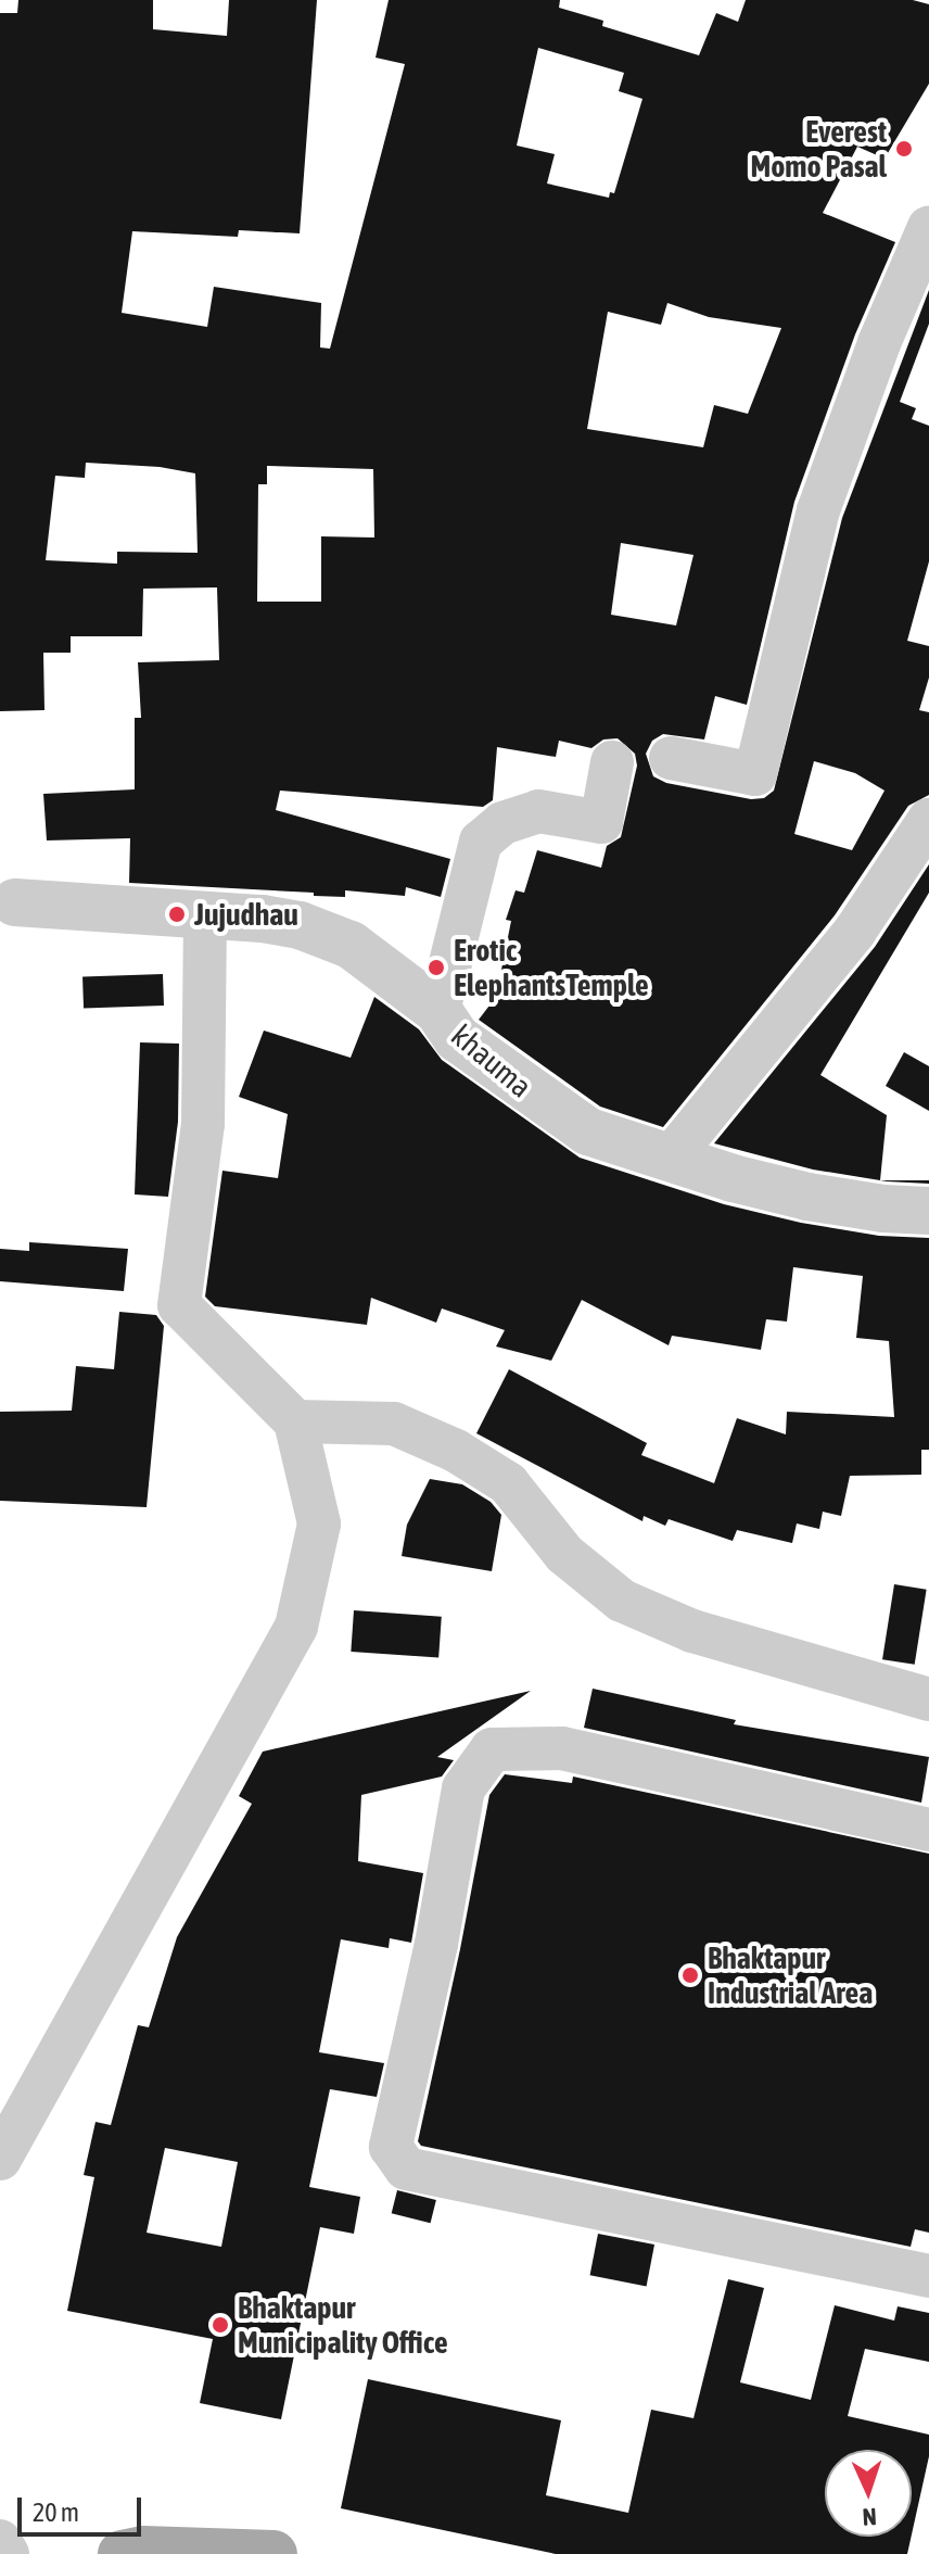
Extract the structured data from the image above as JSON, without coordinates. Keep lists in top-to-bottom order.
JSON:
{
  "streets": {
    "street": ["khauma"]
  },
  "places": [
    "Everest Momo Pasal",
    "Jujudhau",
    "Erotic ElephantsTemple",
    "Bhaktapur Industrial Area",
    "Bhaktapur Municipality Office"
  ],
  "scale_bar": "20 m",
  "north": "bottom"
}
